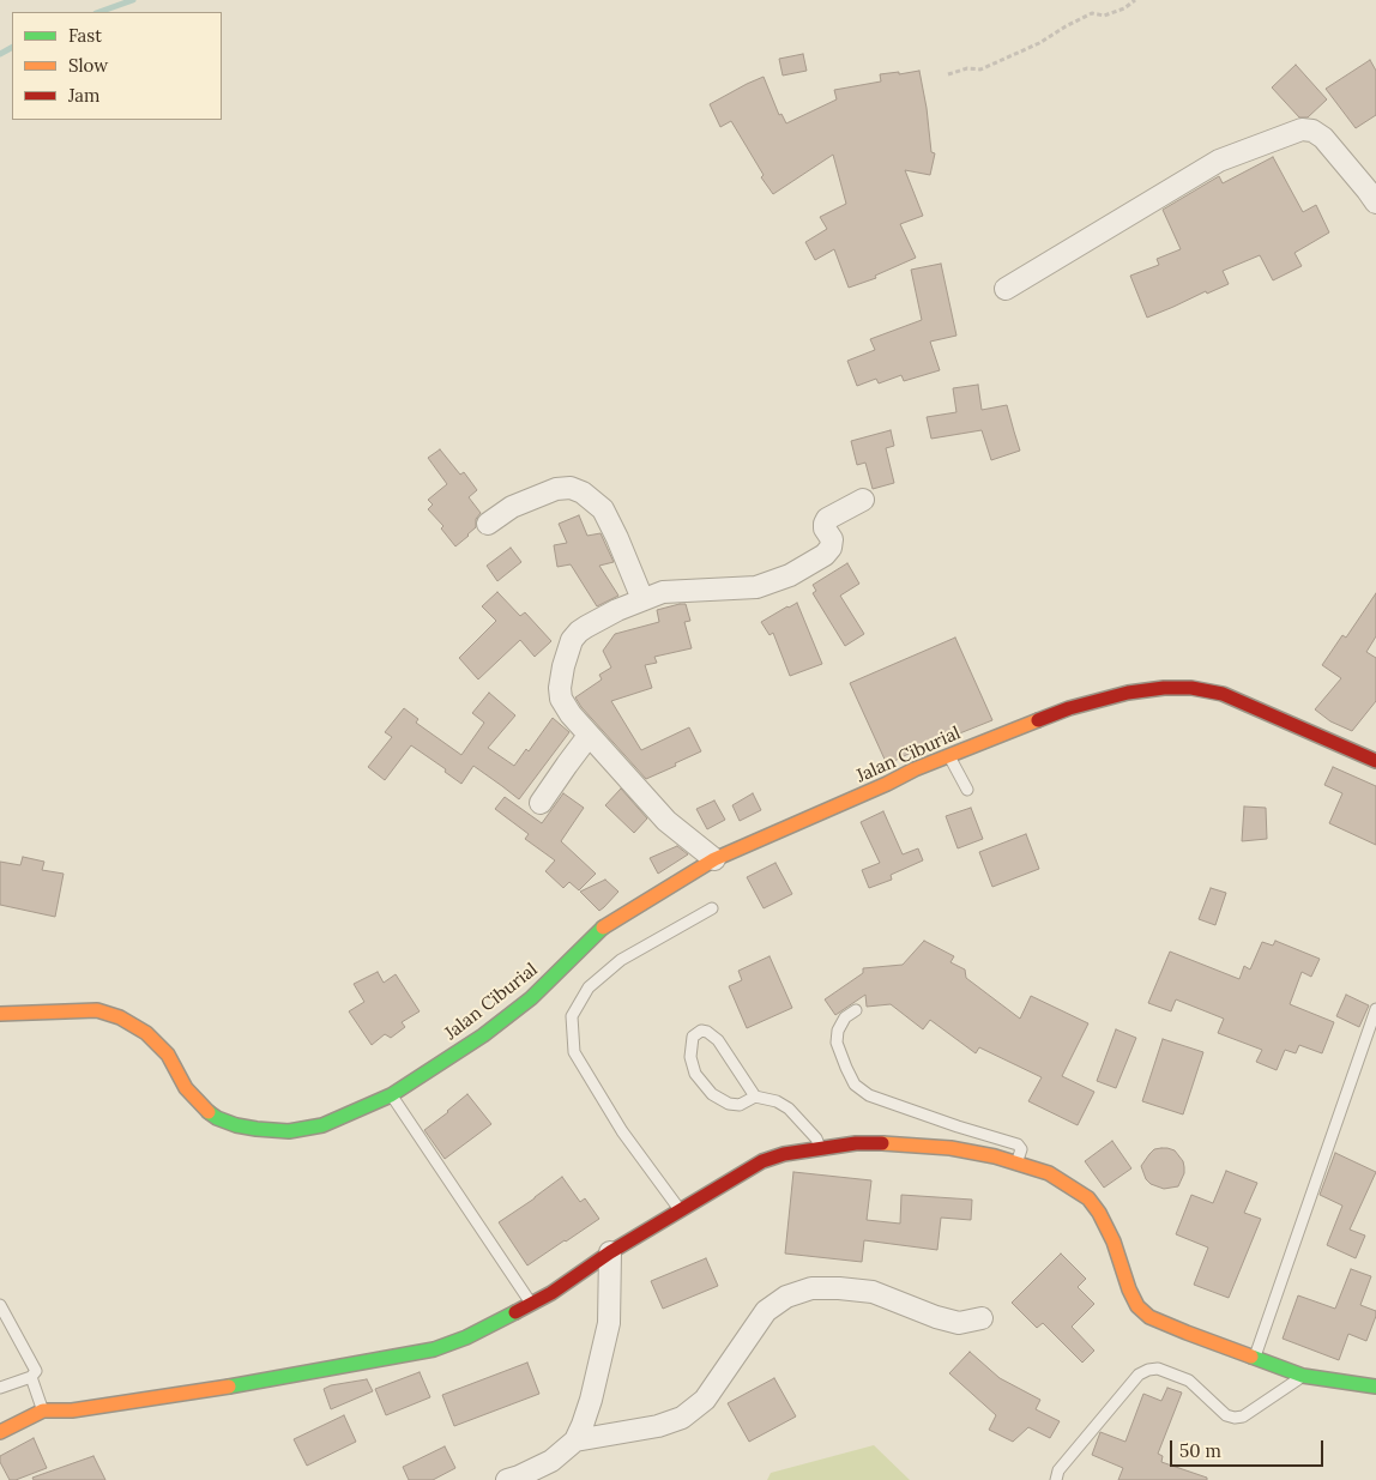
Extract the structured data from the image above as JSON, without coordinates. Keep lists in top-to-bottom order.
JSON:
{
  "streets": {
    "street": ["Jalan Ciburial"]
  },
  "legend": ["Fast", "Slow", "Jam"],
  "scale_bar": "50 m"
}
